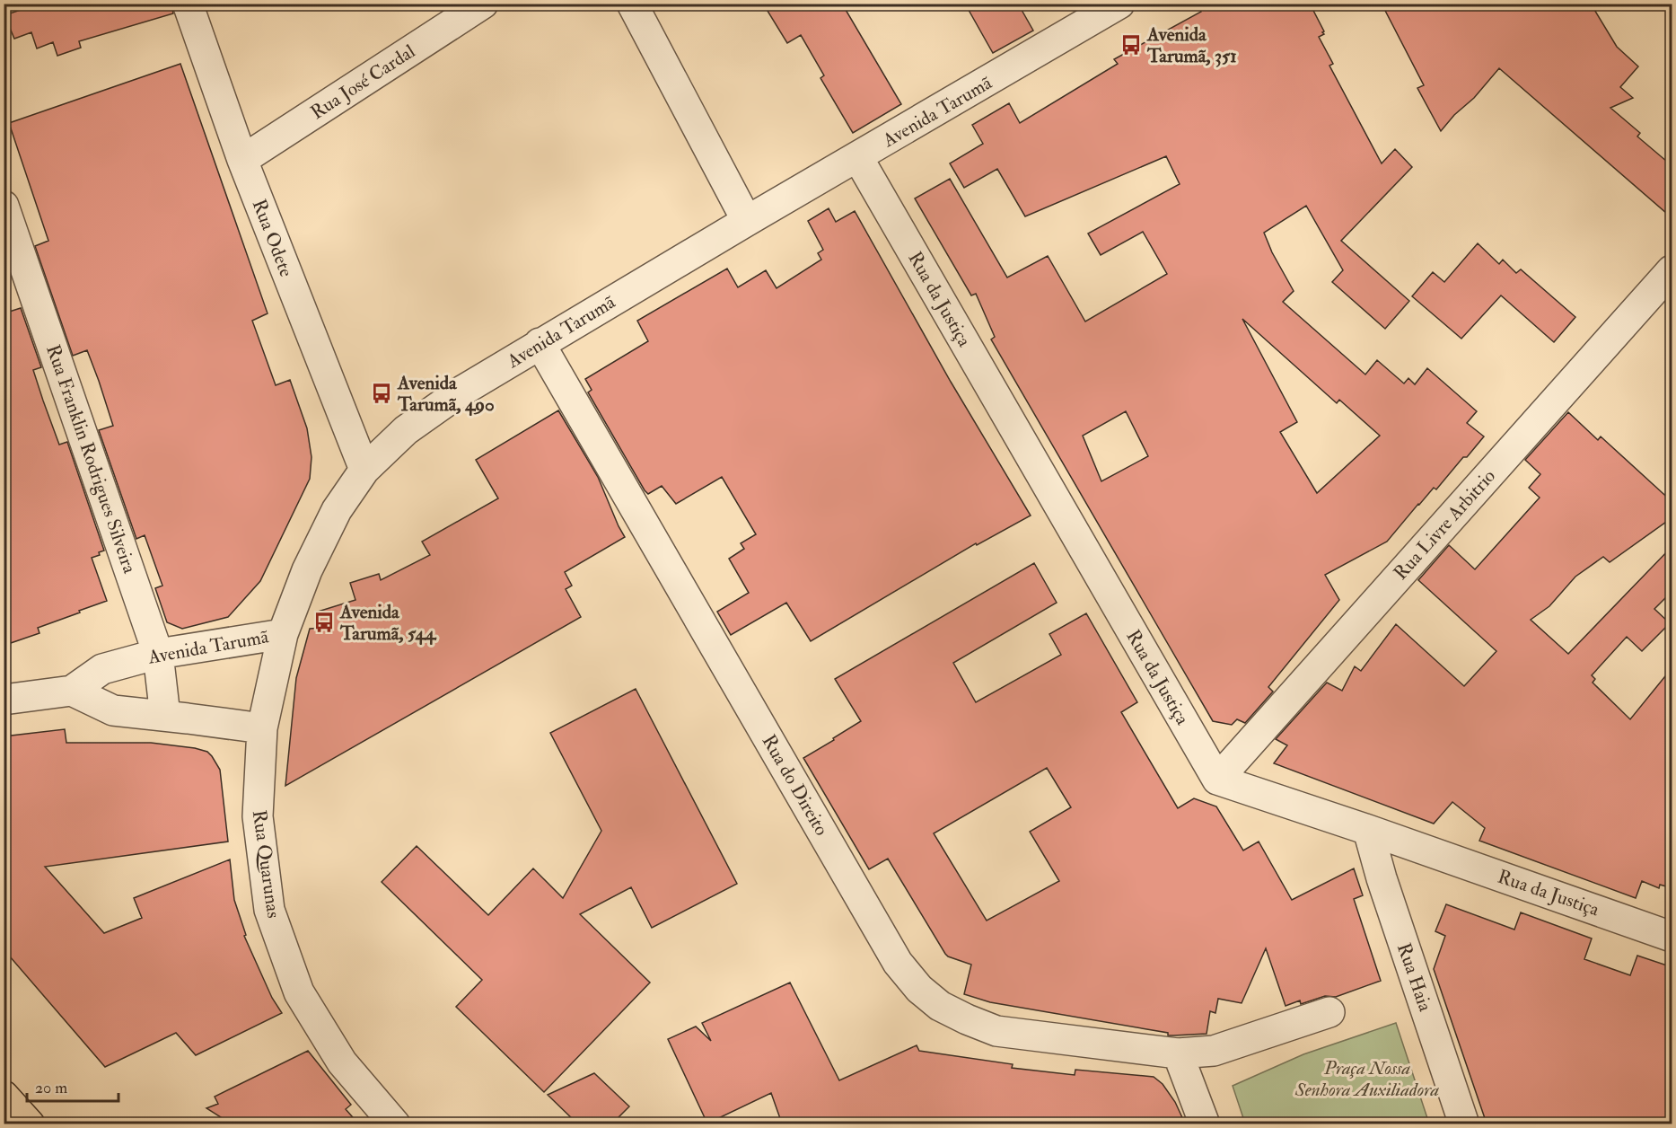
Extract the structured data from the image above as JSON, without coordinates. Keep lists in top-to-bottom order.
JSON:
{
  "streets": {
    "street": [
      "Rua José Cardal",
      "Avenida Tarumã",
      "Rua Odete",
      "Rua da Justiça",
      "Rua Franklin Rodrigues Silveira",
      "Rua Livre Arbitrio",
      "Rua do Direito",
      "Rua Quarunas",
      "Rua Haia"
    ]
  },
  "crossings": [
    ["Rua José Cardal", "Rua Odete"],
    ["Avenida Tarumã", "Rua Odete"],
    ["Avenida Tarumã", "Rua da Justiça"],
    ["Avenida Tarumã", "Rua Franklin Rodrigues Silveira"],
    ["Avenida Tarumã", "Rua do Direito"],
    ["Avenida Tarumã", "Rua Quarunas"],
    ["Rua da Justiça", "Rua Livre Arbitrio"],
    ["Rua da Justiça", "Rua Haia"]
  ],
  "parks": ["Praça Nossa Senhora Auxiliadora"],
  "places": {
    "bus stop": ["Avenida Tarumã, 351", "Avenida Tarumã, 490", "Avenida Tarumã, 544"]
  },
  "scale_bar": "20 m"
}
